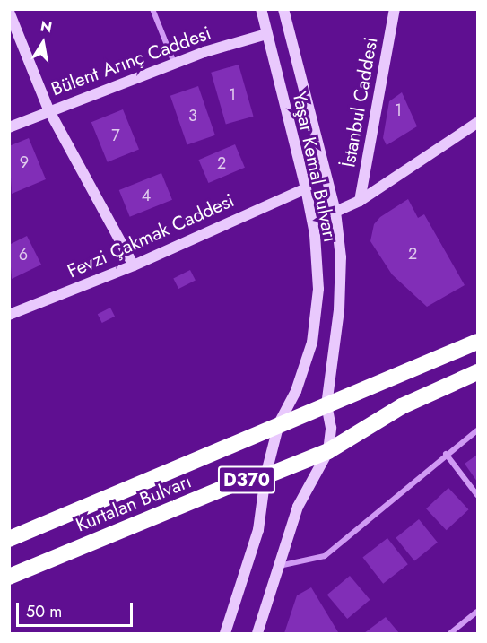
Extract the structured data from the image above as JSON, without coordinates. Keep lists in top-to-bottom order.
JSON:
{
  "streets": {
    "highway": ["D370", "Kurtalan Bulvarı"],
    "main road": [
      "Bülent Arınç Caddesi",
      "İstanbul Caddesi",
      "Yaşar Kemal Bulvarı",
      "Fevzi Çakmak Caddesi"
    ]
  },
  "crossings": [
    ["Bülent Arınç Caddesi", "Yaşar Kemal Bulvarı"],
    ["Yaşar Kemal Bulvarı", "Fevzi Çakmak Caddesi"],
    ["Yaşar Kemal Bulvarı", "Kurtalan Bulvarı"]
  ],
  "house_numbers": [
    "1",
    "1",
    "3",
    "7",
    "9",
    "2",
    "4",
    "2",
    "6"
  ],
  "scale_bar": "50 m",
  "north": "top"
}
